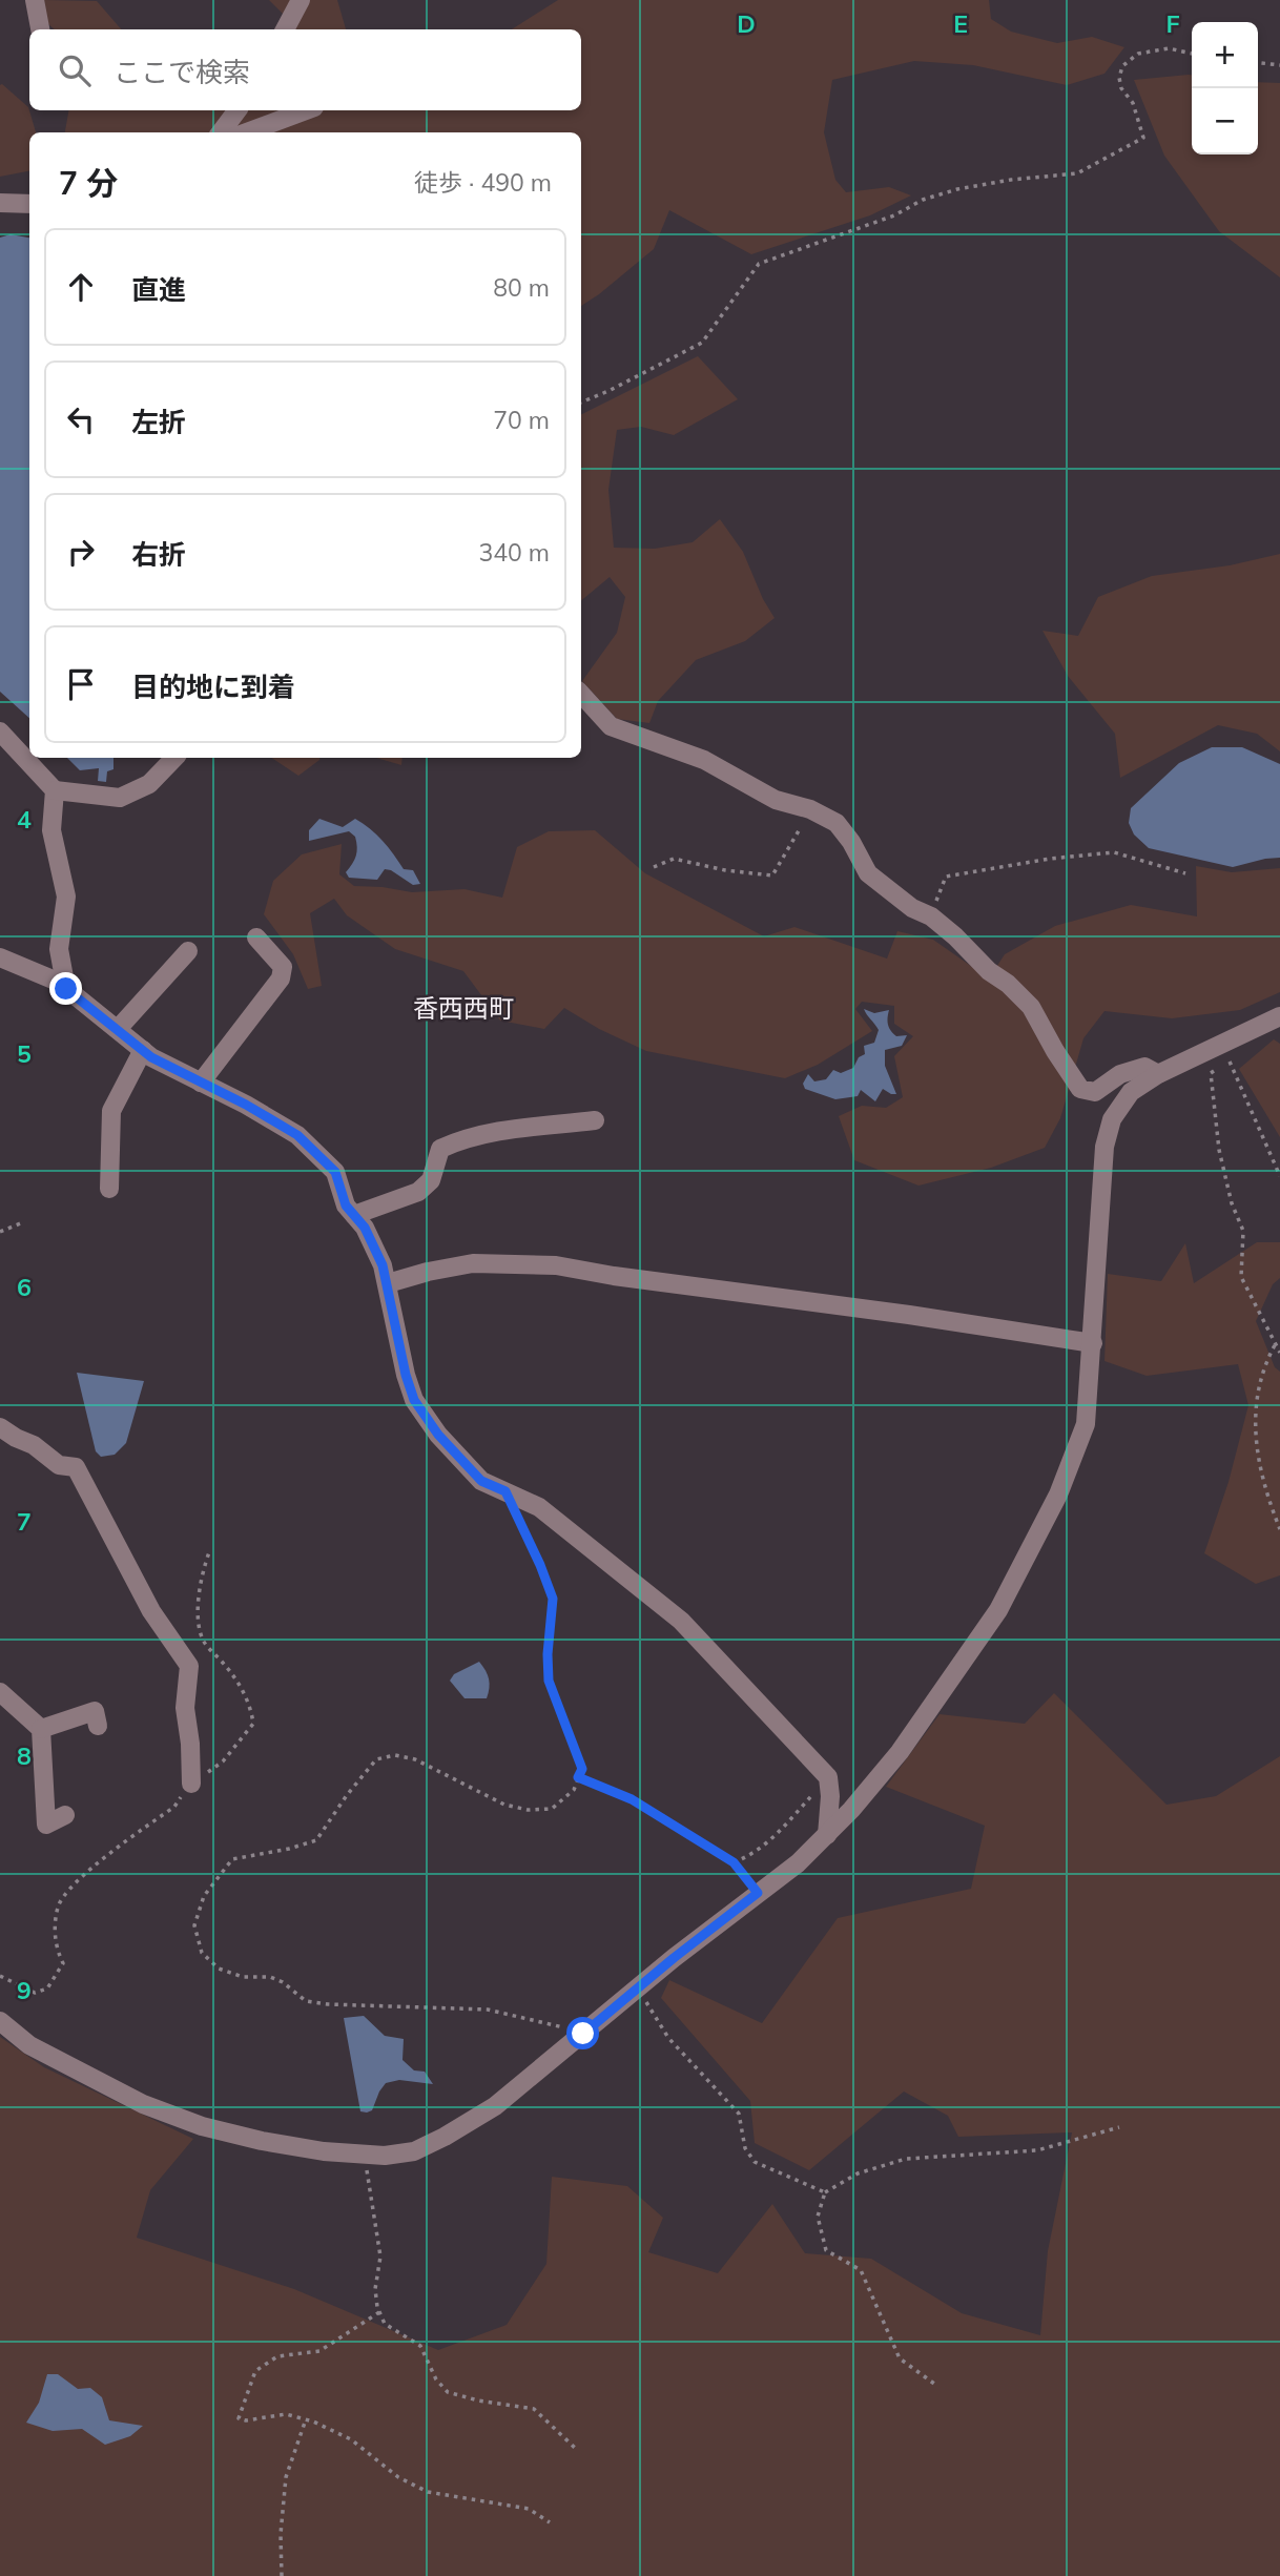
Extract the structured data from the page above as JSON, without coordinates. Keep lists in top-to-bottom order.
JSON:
{
  "districts": ["香西西町"],
  "page": {
    "map_buttons": ["+", "−"],
    "search": "ここで検索",
    "heading": ["7 分", "徒歩 · 490 m"],
    "list": [
      ["直進", "80 m"],
      ["左折", "70 m"],
      ["右折", "340 m"],
      "目的地に到着"
    ]
  },
  "grid": {
    "columns": ["D", "E", "F"],
    "rows": [
      "4",
      "5",
      "6",
      "7",
      "8",
      "9"
    ]
  }
}
